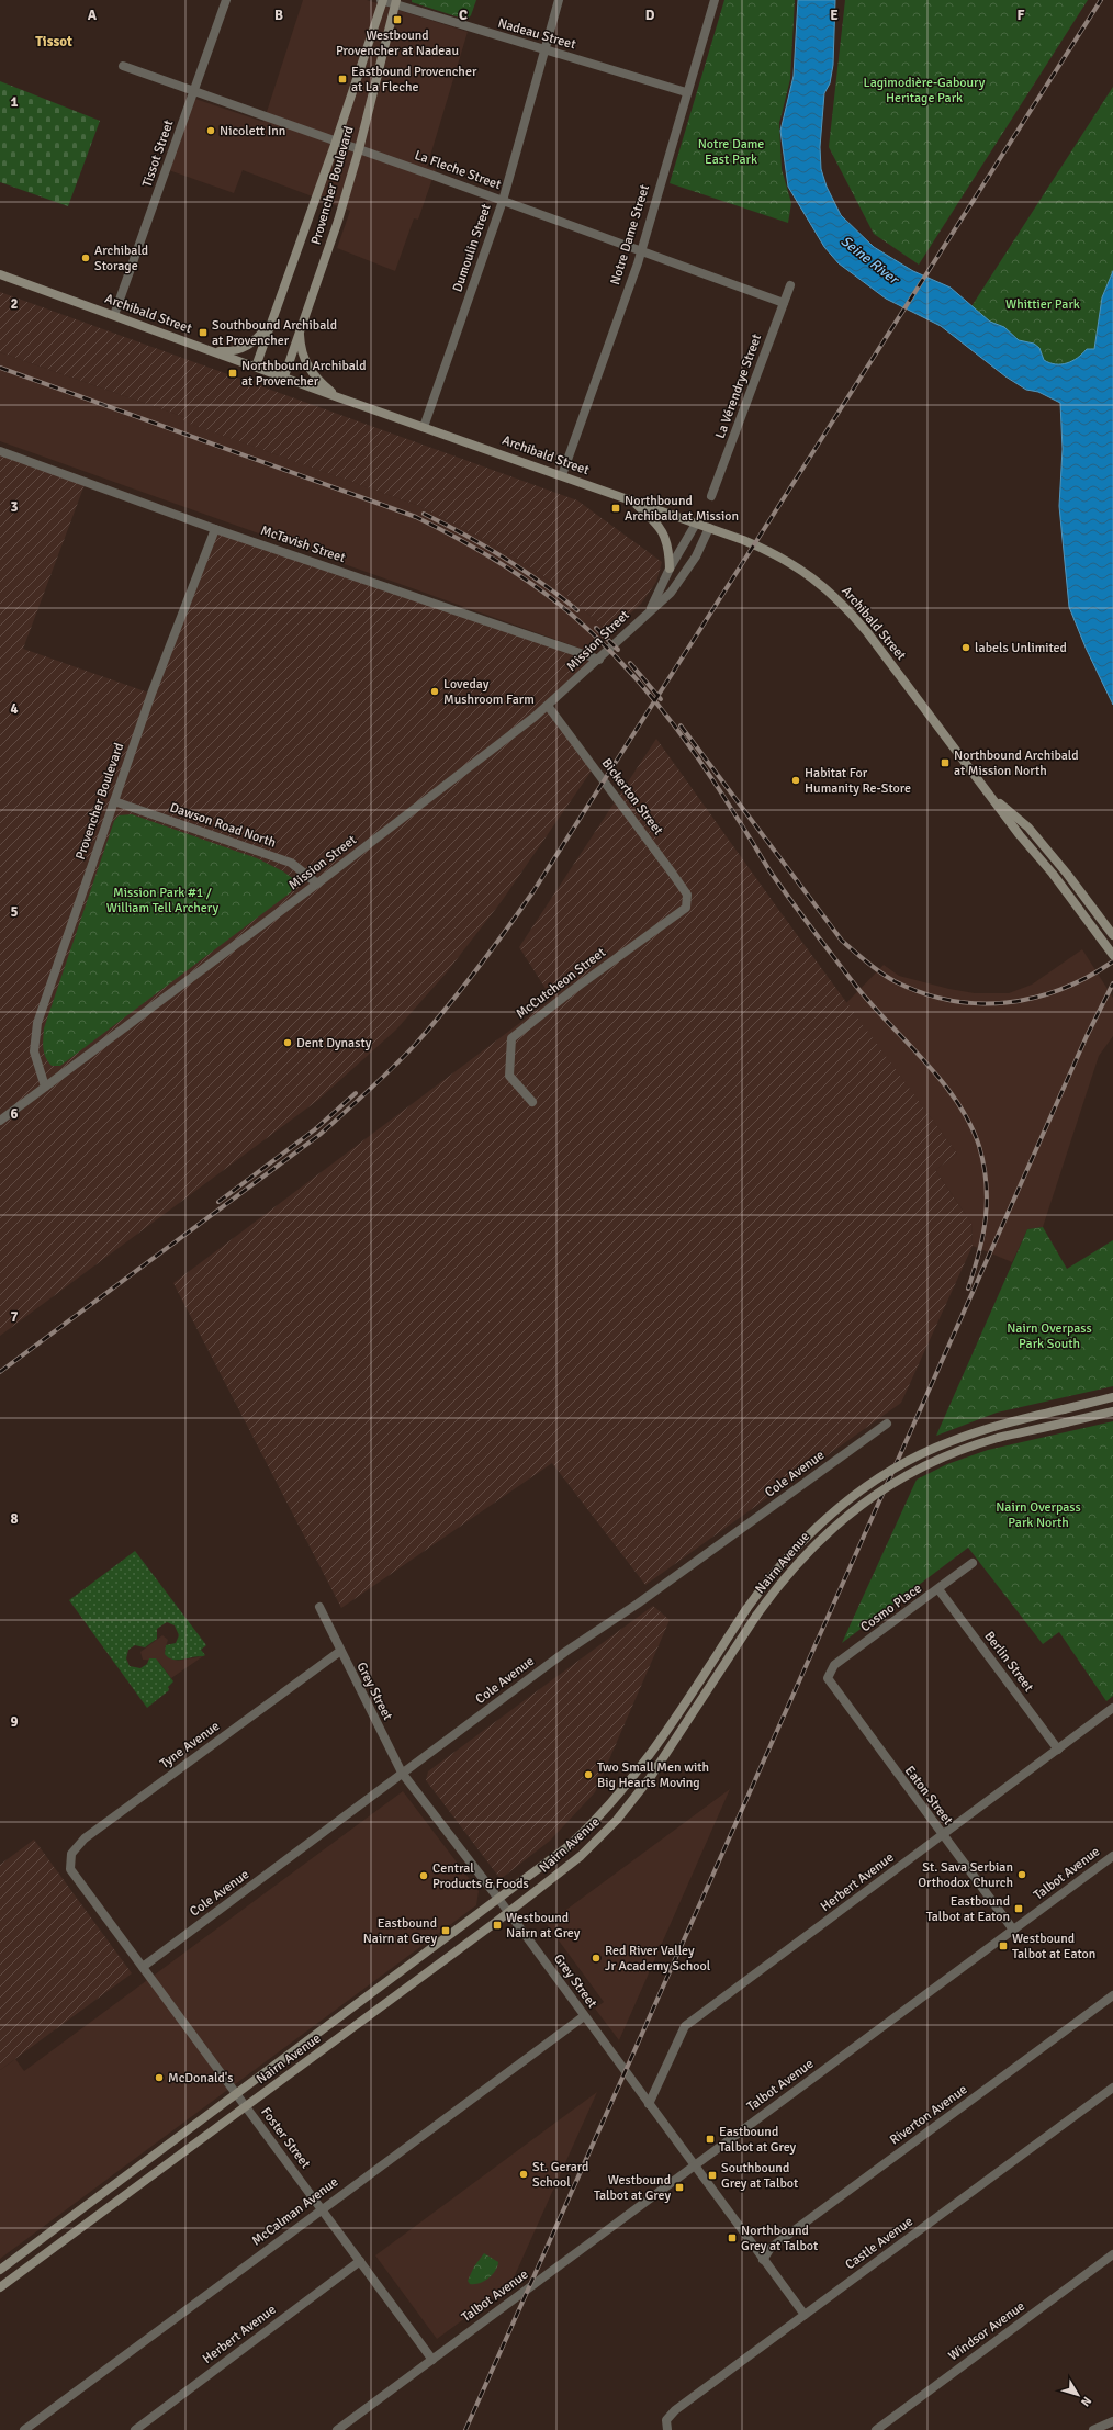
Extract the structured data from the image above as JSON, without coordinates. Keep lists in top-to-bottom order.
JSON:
{
  "streets": {
    "main road": ["Provencher Boulevard", "Archibald Street", "Nairn Avenue"],
    "street": [
      "Nadeau Street",
      "Tissot Street",
      "La Fleche Street",
      "Notre Dame Street",
      "Dumoulin Street",
      "La Vérendrye Street",
      "McTavish Street",
      "Mission Street",
      "Bickerton Street",
      "Dawson Road North",
      "McCutcheon Street",
      "Cole Avenue",
      "Cosmo Place",
      "Berlin Street",
      "Grey Street",
      "Tyne Avenue",
      "Eaton Street",
      "Talbot Avenue",
      "Herbert Avenue",
      "Riverton Avenue",
      "Foster Street",
      "McCalman Avenue",
      "Castle Avenue",
      "Windsor Avenue"
    ]
  },
  "crossings": [
    ["Nadeau Street", "Provencher Boulevard"],
    ["Nadeau Street", "Notre Dame Street"],
    ["Nadeau Street", "Dumoulin Street"],
    ["Tissot Street", "La Fleche Street"],
    ["Tissot Street", "Archibald Street"],
    ["La Fleche Street", "Provencher Boulevard"],
    ["La Fleche Street", "Notre Dame Street"],
    ["La Fleche Street", "Dumoulin Street"],
    ["La Fleche Street", "La Vérendrye Street"],
    ["Provencher Boulevard", "Archibald Street"],
    ["Provencher Boulevard", "McTavish Street"],
    ["Provencher Boulevard", "Mission Street"],
    ["Provencher Boulevard", "Dawson Road North"],
    ["Notre Dame Street", "Archibald Street"],
    ["Dumoulin Street", "Archibald Street"],
    ["Archibald Street", "Mission Street"],
    ["McTavish Street", "Mission Street"],
    ["Mission Street", "Bickerton Street"],
    ["Mission Street", "Dawson Road North"],
    ["Bickerton Street", "McCutcheon Street"],
    ["Cole Avenue", "Grey Street"],
    ["Cole Avenue", "Foster Street"],
    ["Nairn Avenue", "Grey Street"],
    ["Nairn Avenue", "Foster Street"],
    ["Cosmo Place", "Berlin Street"],
    ["Cosmo Place", "Eaton Street"],
    ["Berlin Street", "Herbert Avenue"],
    ["Grey Street", "Tyne Avenue"],
    ["Grey Street", "Talbot Avenue"],
    ["Grey Street", "Herbert Avenue"],
    ["Grey Street", "Riverton Avenue"],
    ["Grey Street", "McCalman Avenue"],
    ["Grey Street", "Castle Avenue"],
    ["Tyne Avenue", "Foster Street"],
    ["Eaton Street", "Talbot Avenue"],
    ["Eaton Street", "Herbert Avenue"],
    ["Talbot Avenue", "Foster Street"],
    ["Herbert Avenue", "Foster Street"],
    ["Foster Street", "McCalman Avenue"]
  ],
  "districts": ["Tissot"],
  "water": ["Seine River"],
  "parks": [
    "Lagimodière-Gaboury Heritage Park",
    "Notre Dame East Park",
    "Whittier Park",
    "Mission Park #1 / William Tell Archery",
    "Nairn Overpass Park South",
    "Nairn Overpass Park North"
  ],
  "places": {
    "transit": [
      "Westbound Provencher at Nadeau",
      "Eastbound Provencher at La Fleche",
      "Southbound Archibald at Provencher",
      "Northbound Archibald at Provencher",
      "Northbound Archibald at Mission",
      "Northbound Archibald at Mission North",
      "Eastbound Talbot at Eaton",
      "Westbound Nairn at Grey",
      "Eastbound Nairn at Grey",
      "Westbound Talbot at Eaton",
      "Eastbound Talbot at Grey",
      "Southbound Grey at Talbot",
      "Westbound Talbot at Grey",
      "Northbound Grey at Talbot"
    ],
    "other": [
      "Nicolett Inn",
      "Archibald Storage",
      "labels Unlimited",
      "Loveday Mushroom Farm",
      "Habitat For Humanity Re-Store",
      "Dent Dynasty",
      "Two Small Men with Big Hearts Moving",
      "St. Sava Serbian Orthodox Church",
      "Central Products & Foods",
      "Red River Valley Jr Academy School",
      "McDonald's",
      "St. Gerard School"
    ]
  },
  "north": "bottom right",
  "grid": {
    "columns": [
      "A",
      "B",
      "C",
      "D",
      "E",
      "F"
    ],
    "rows": [
      "1",
      "2",
      "3",
      "4",
      "5",
      "6",
      "7",
      "8",
      "9"
    ]
  }
}
